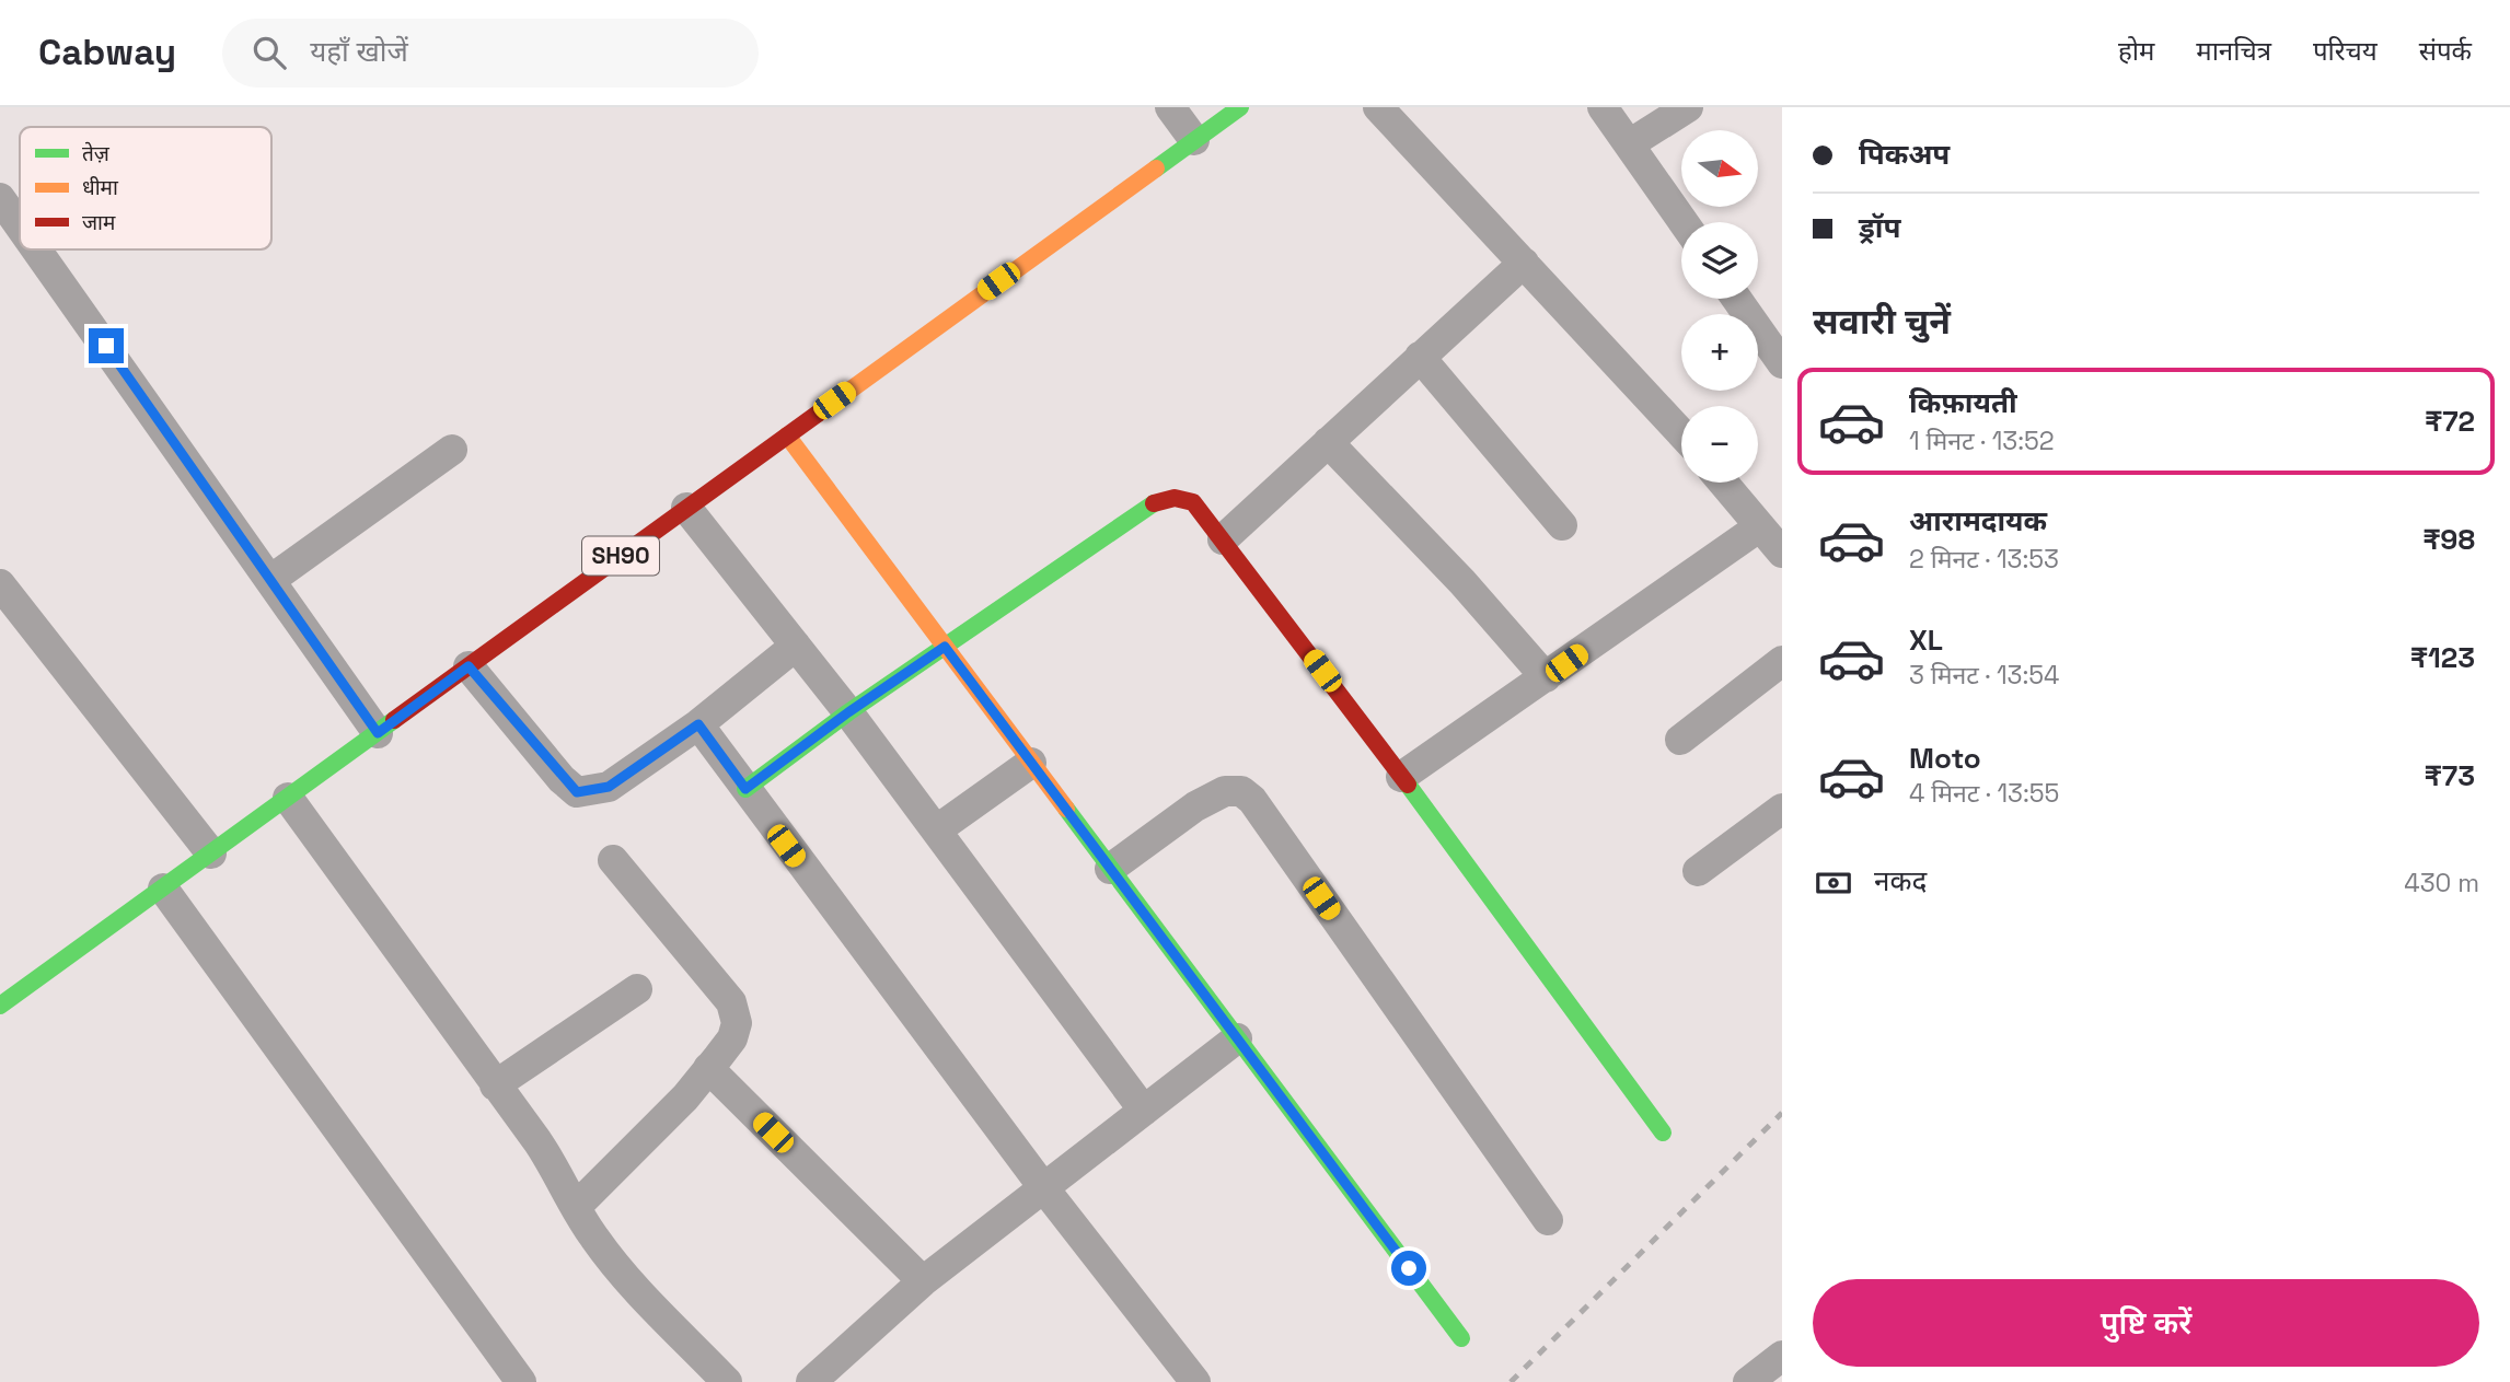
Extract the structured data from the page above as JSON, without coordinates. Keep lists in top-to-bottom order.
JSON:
{
  "streets": {
    "street": ["SH90"]
  },
  "legend": ["तेज़", "धीमा", "जाम"],
  "north": "right",
  "page": {
    "header": "Cabway",
    "search": "यहाँ खोजें",
    "nav": [
      "होम",
      "मानचित्र",
      "परिचय",
      "संपर्क"
    ],
    "banner": ["पिकअप", "ड्रॉप"],
    "map_buttons": ["+", "−"],
    "heading": "सवारी चुनें",
    "list": [
      {
        "name": "किफ़ायती",
        "note": "1 मिनट · 13:52",
        "value": "₹72"
      },
      {
        "name": "आरामदायक",
        "note": "2 मिनट · 13:53",
        "value": "₹98"
      },
      {
        "name": "XL",
        "note": "3 मिनट · 13:54",
        "value": "₹123"
      },
      {
        "name": "Moto",
        "note": "4 मिनट · 13:55",
        "value": "₹73"
      }
    ],
    "pay": ["नकद", "430 m"],
    "buttons": "पुष्टि करें"
  }
}
